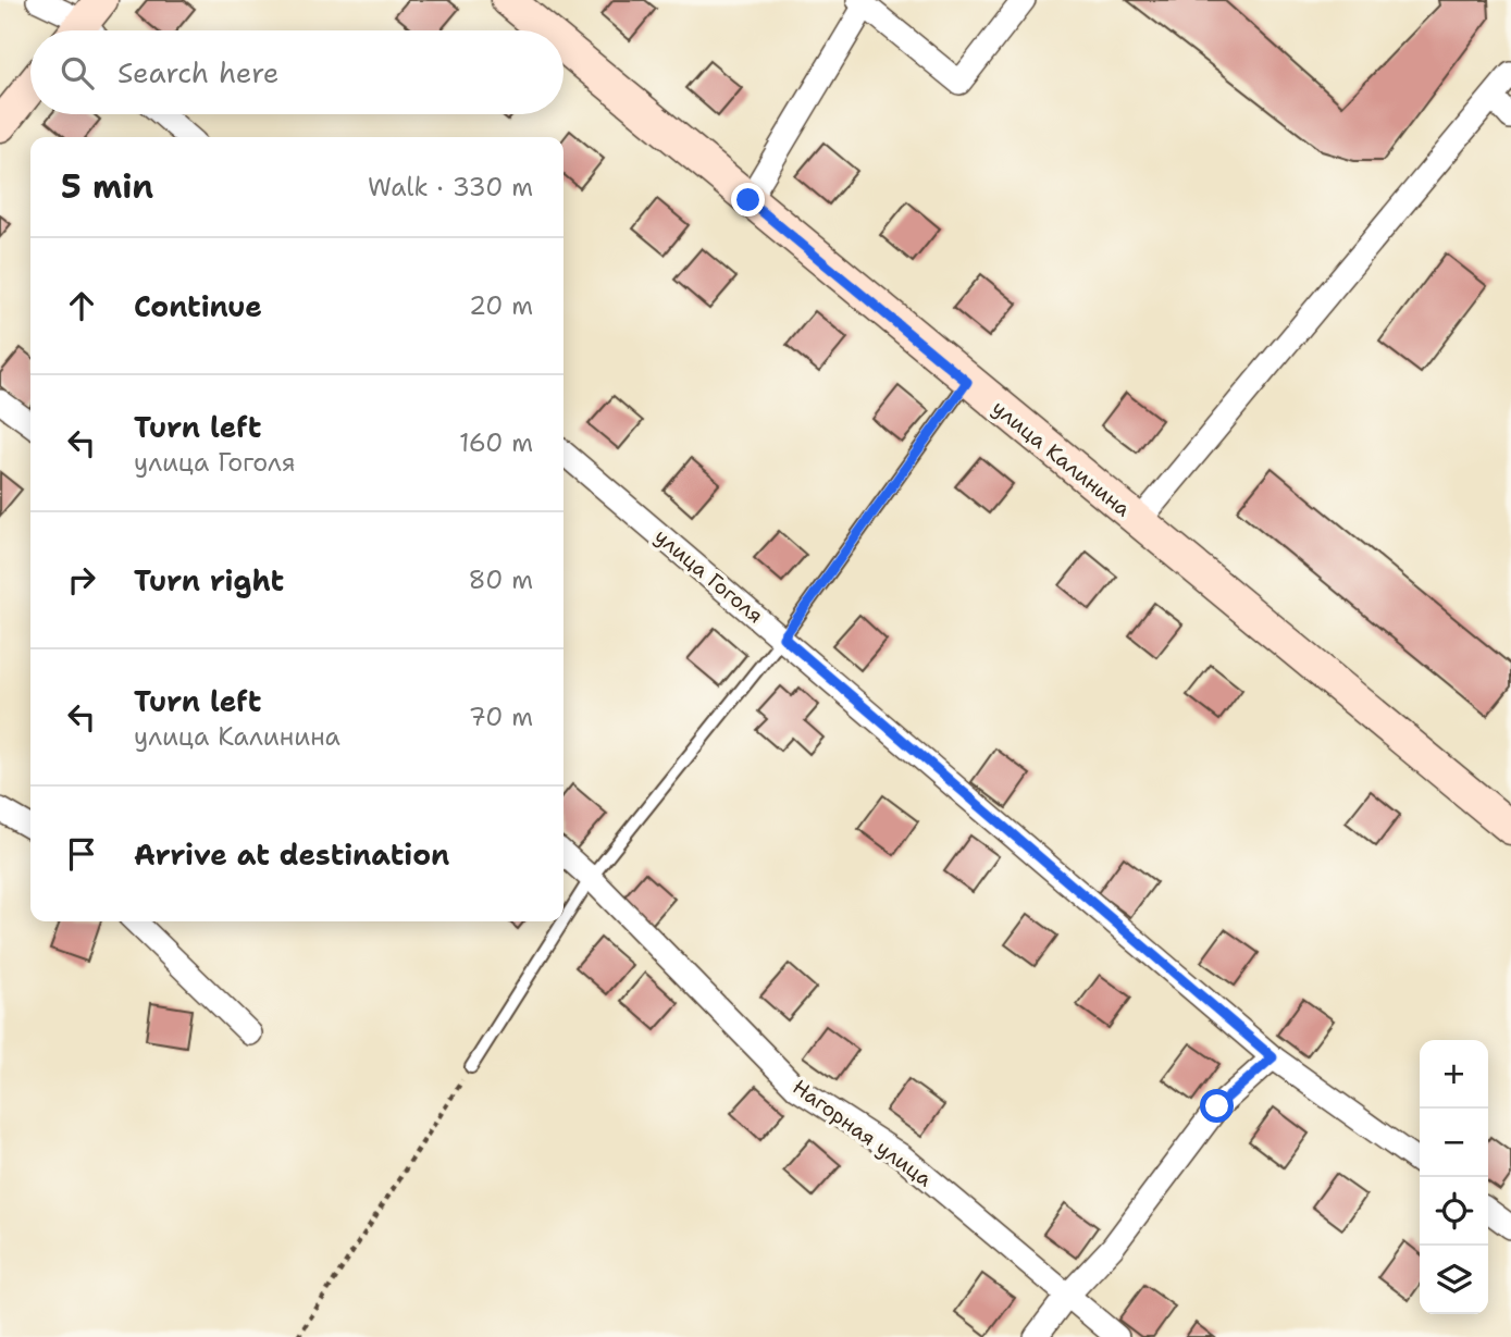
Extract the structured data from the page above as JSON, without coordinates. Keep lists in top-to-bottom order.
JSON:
{
  "streets": {
    "street": ["улица Калинина", "улица Гоголя", "Нагорная улица"]
  },
  "page": {
    "search": "Search here",
    "heading": ["5 min", "Walk · 330 m"],
    "list": [
      ["Continue", "20 m"],
      ["Turn left", "улица Гоголя", "160 m"],
      ["Turn right", "80 m"],
      ["Turn left", "улица Калинина", "70 m"],
      "Arrive at destination"
    ],
    "map_buttons": ["+", "−"]
  }
}
